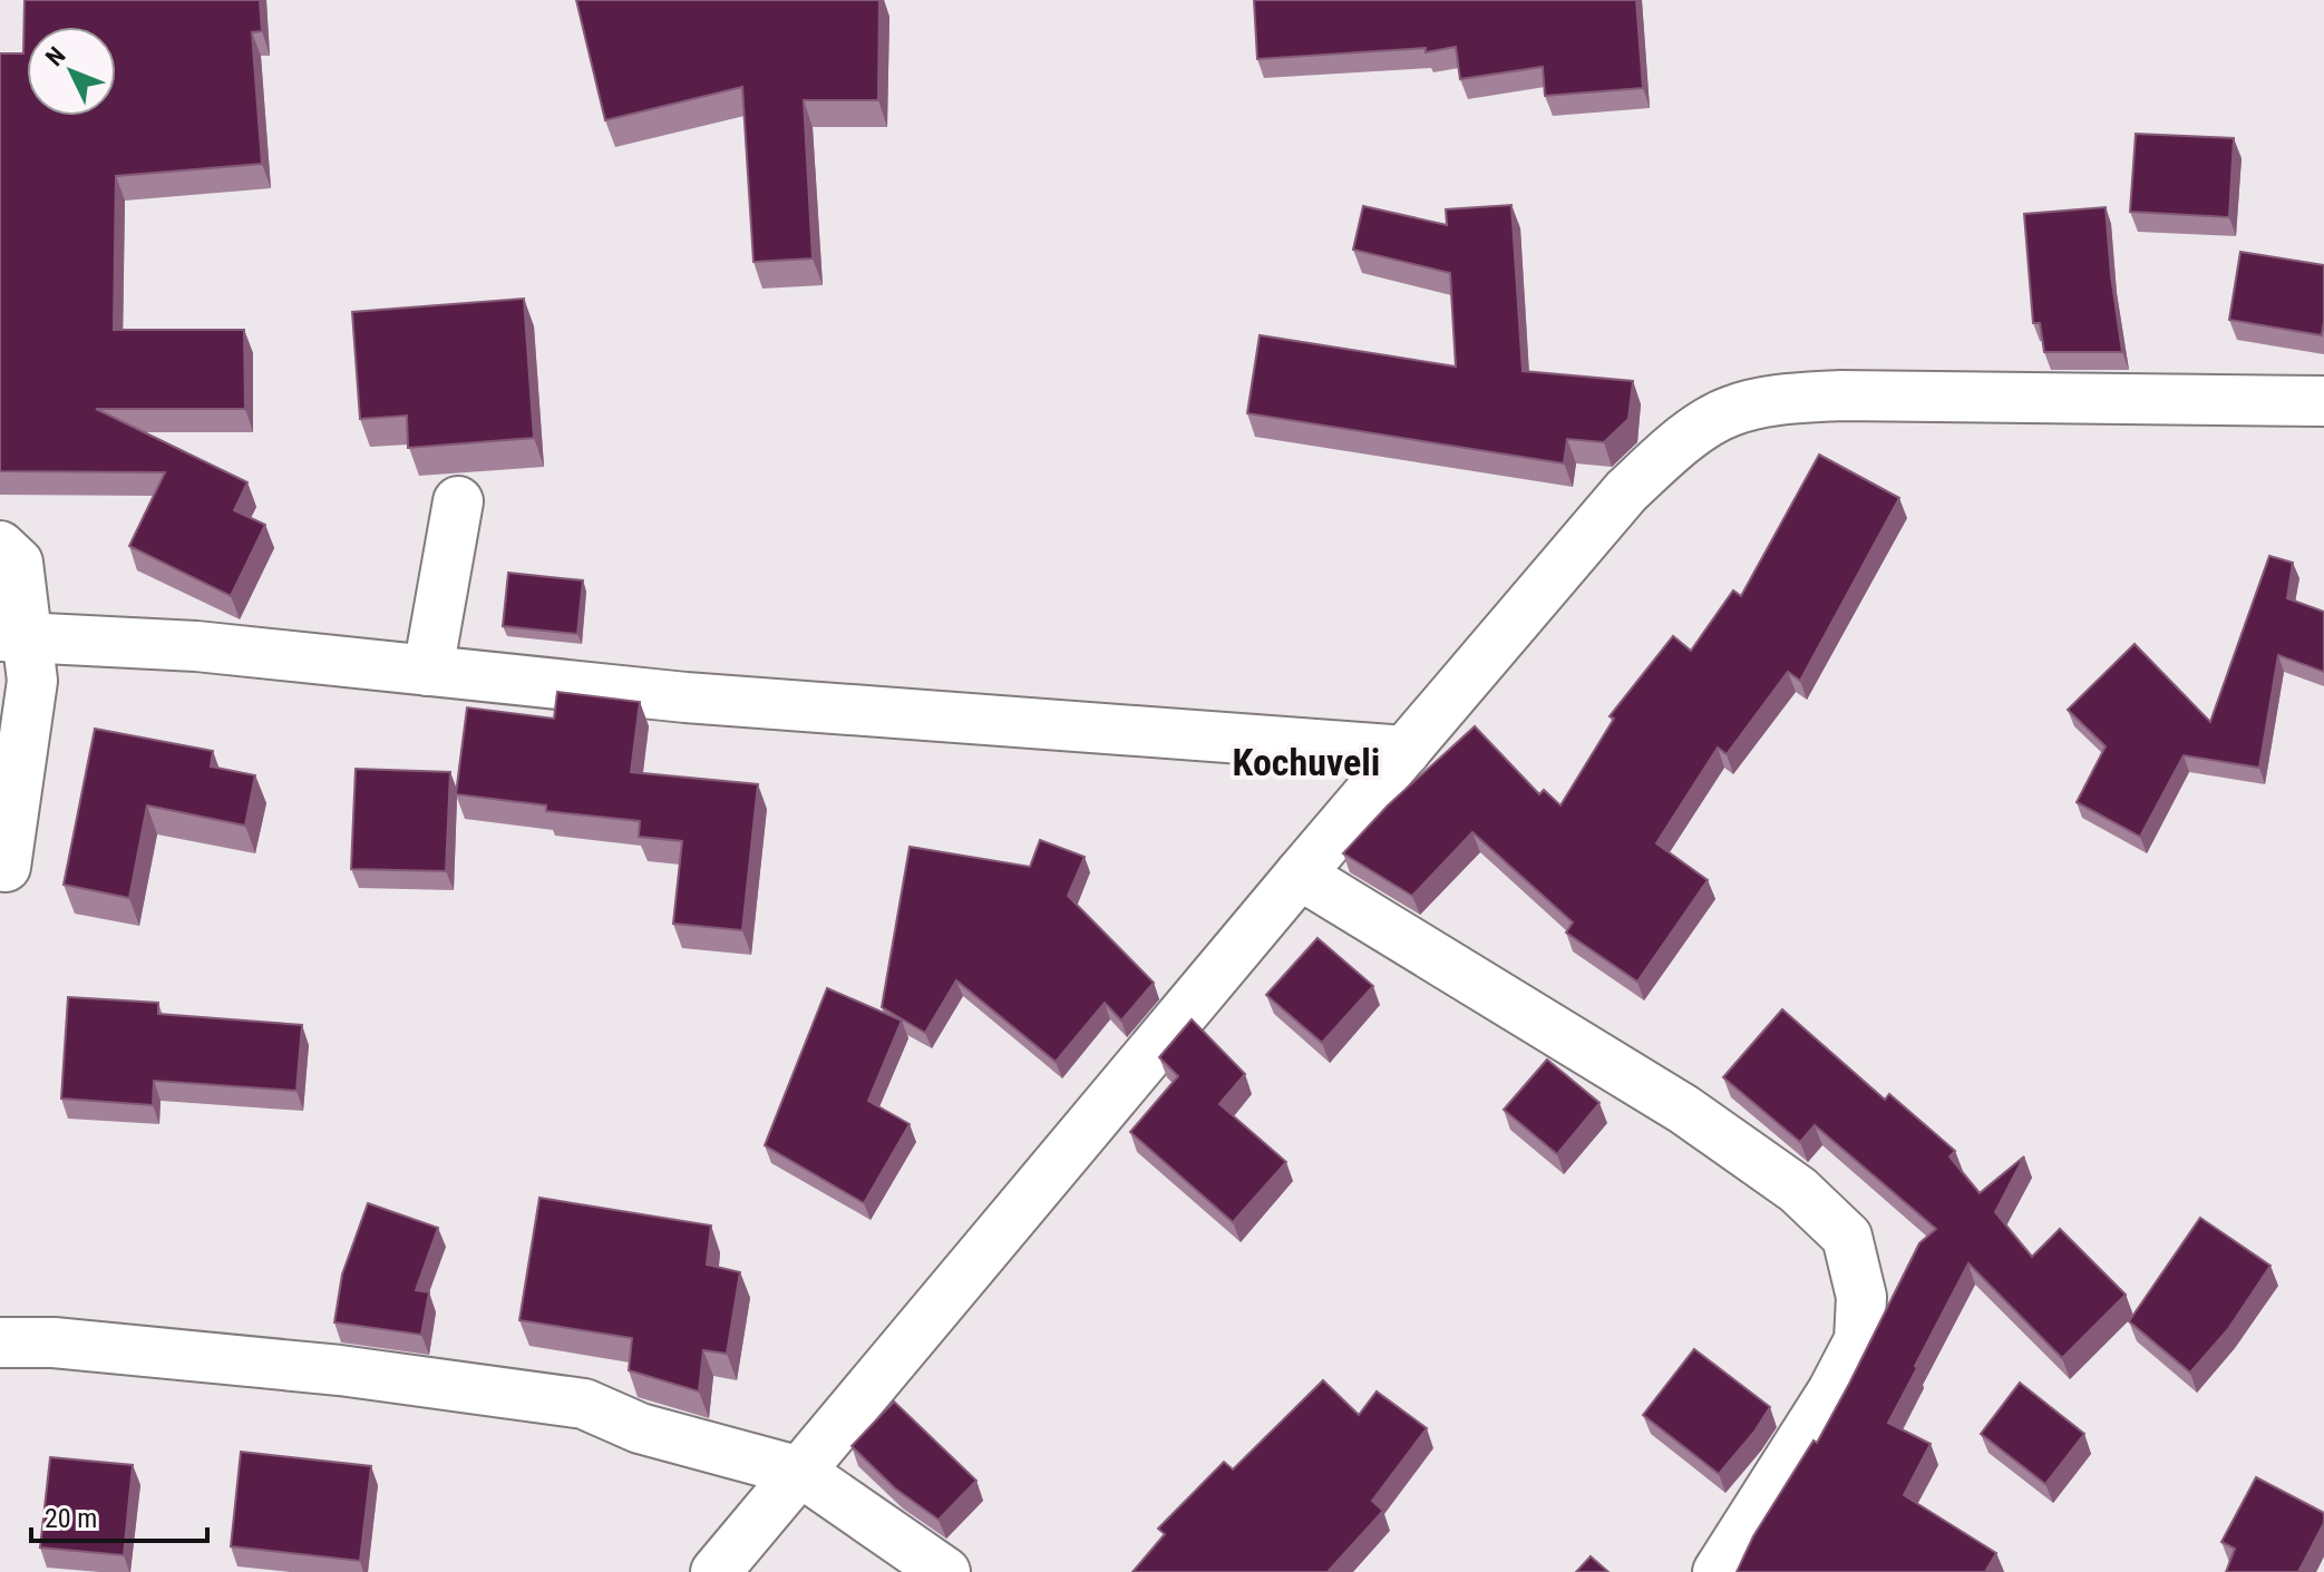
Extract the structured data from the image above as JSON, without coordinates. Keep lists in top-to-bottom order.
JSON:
{
  "districts": ["Kochuveli"],
  "scale_bar": "20 m",
  "north": "top left"
}
